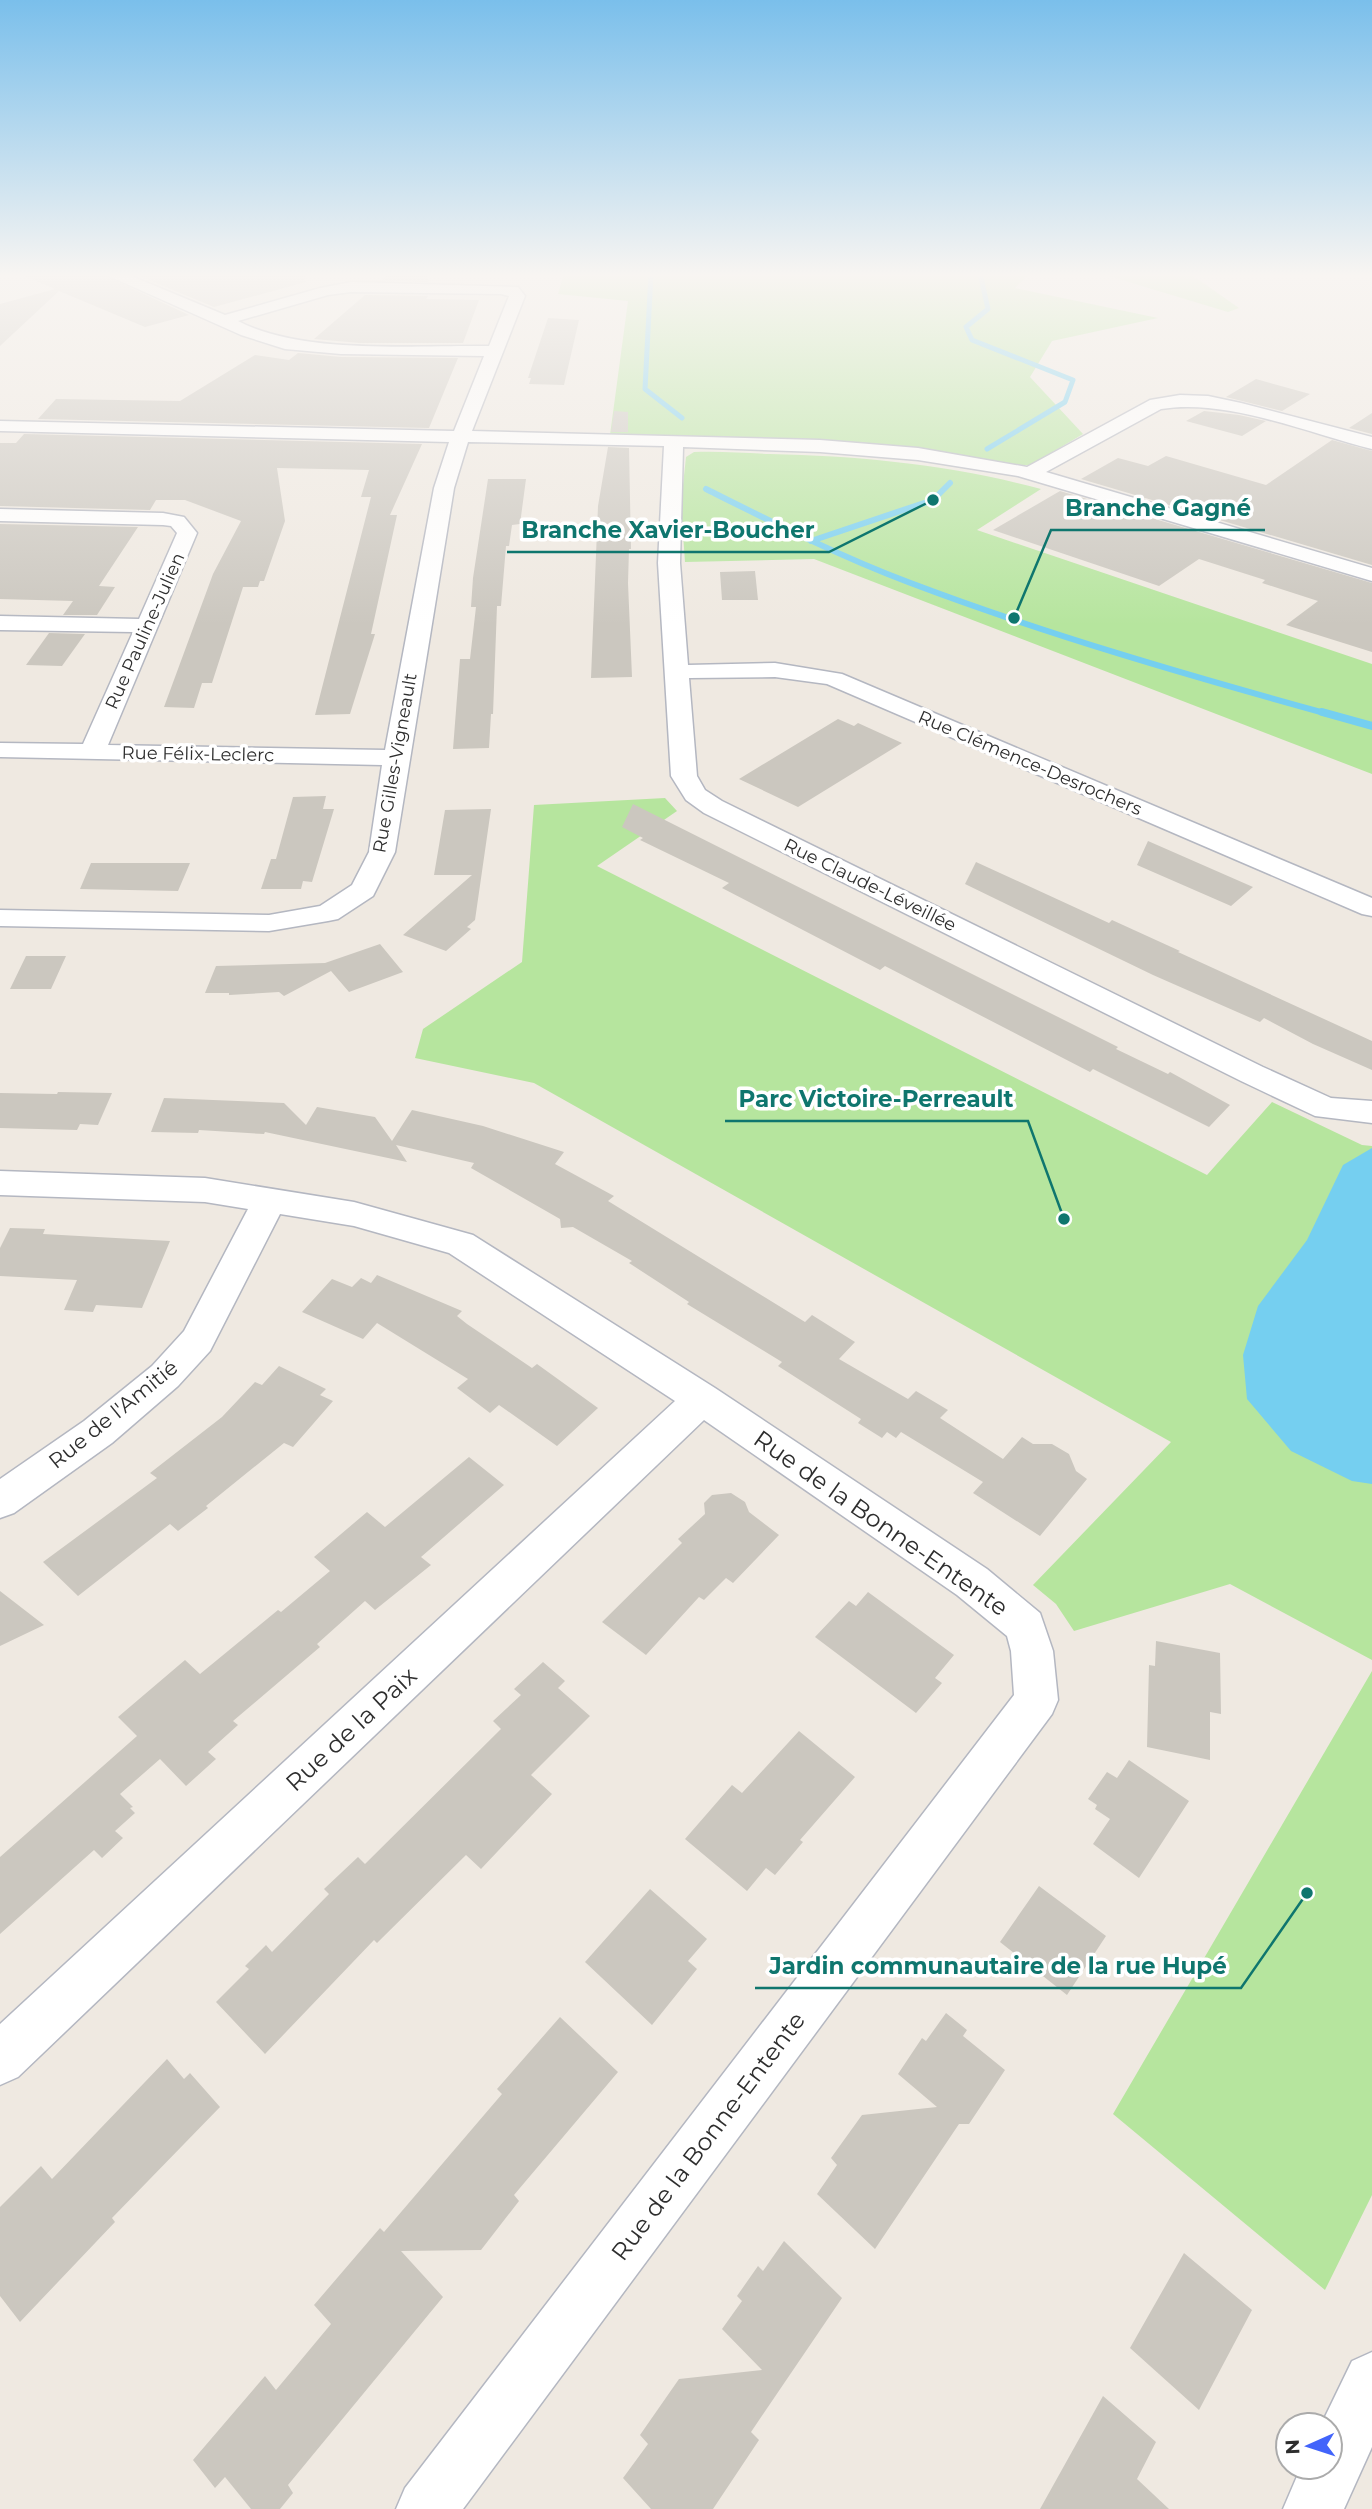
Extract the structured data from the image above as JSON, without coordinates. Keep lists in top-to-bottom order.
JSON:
{
  "streets": {
    "street": [
      "Rue Pauline-Julien",
      "Rue Félix-Leclerc",
      "Rue Gilles-Vigneault",
      "Rue Clémence-Desrochers",
      "Rue Claude-Léveillée",
      "Rue de l'Amitié",
      "Rue de la Bonne-Entente",
      "Rue de la Paix"
    ]
  },
  "crossings": [
    ["Rue Pauline-Julien", "Rue Félix-Leclerc"],
    ["Rue Félix-Leclerc", "Rue Gilles-Vigneault"],
    ["Rue Clémence-Desrochers", "Rue Claude-Léveillée"],
    ["Rue de l'Amitié", "Rue de la Bonne-Entente"],
    ["Rue de la Bonne-Entente", "Rue de la Paix"]
  ],
  "places": [
    "Branche Xavier-Boucher",
    "Branche Gagné",
    "Parc Victoire-Perreault",
    "Jardin communautaire de la rue Hupé"
  ],
  "north": "left"
}
